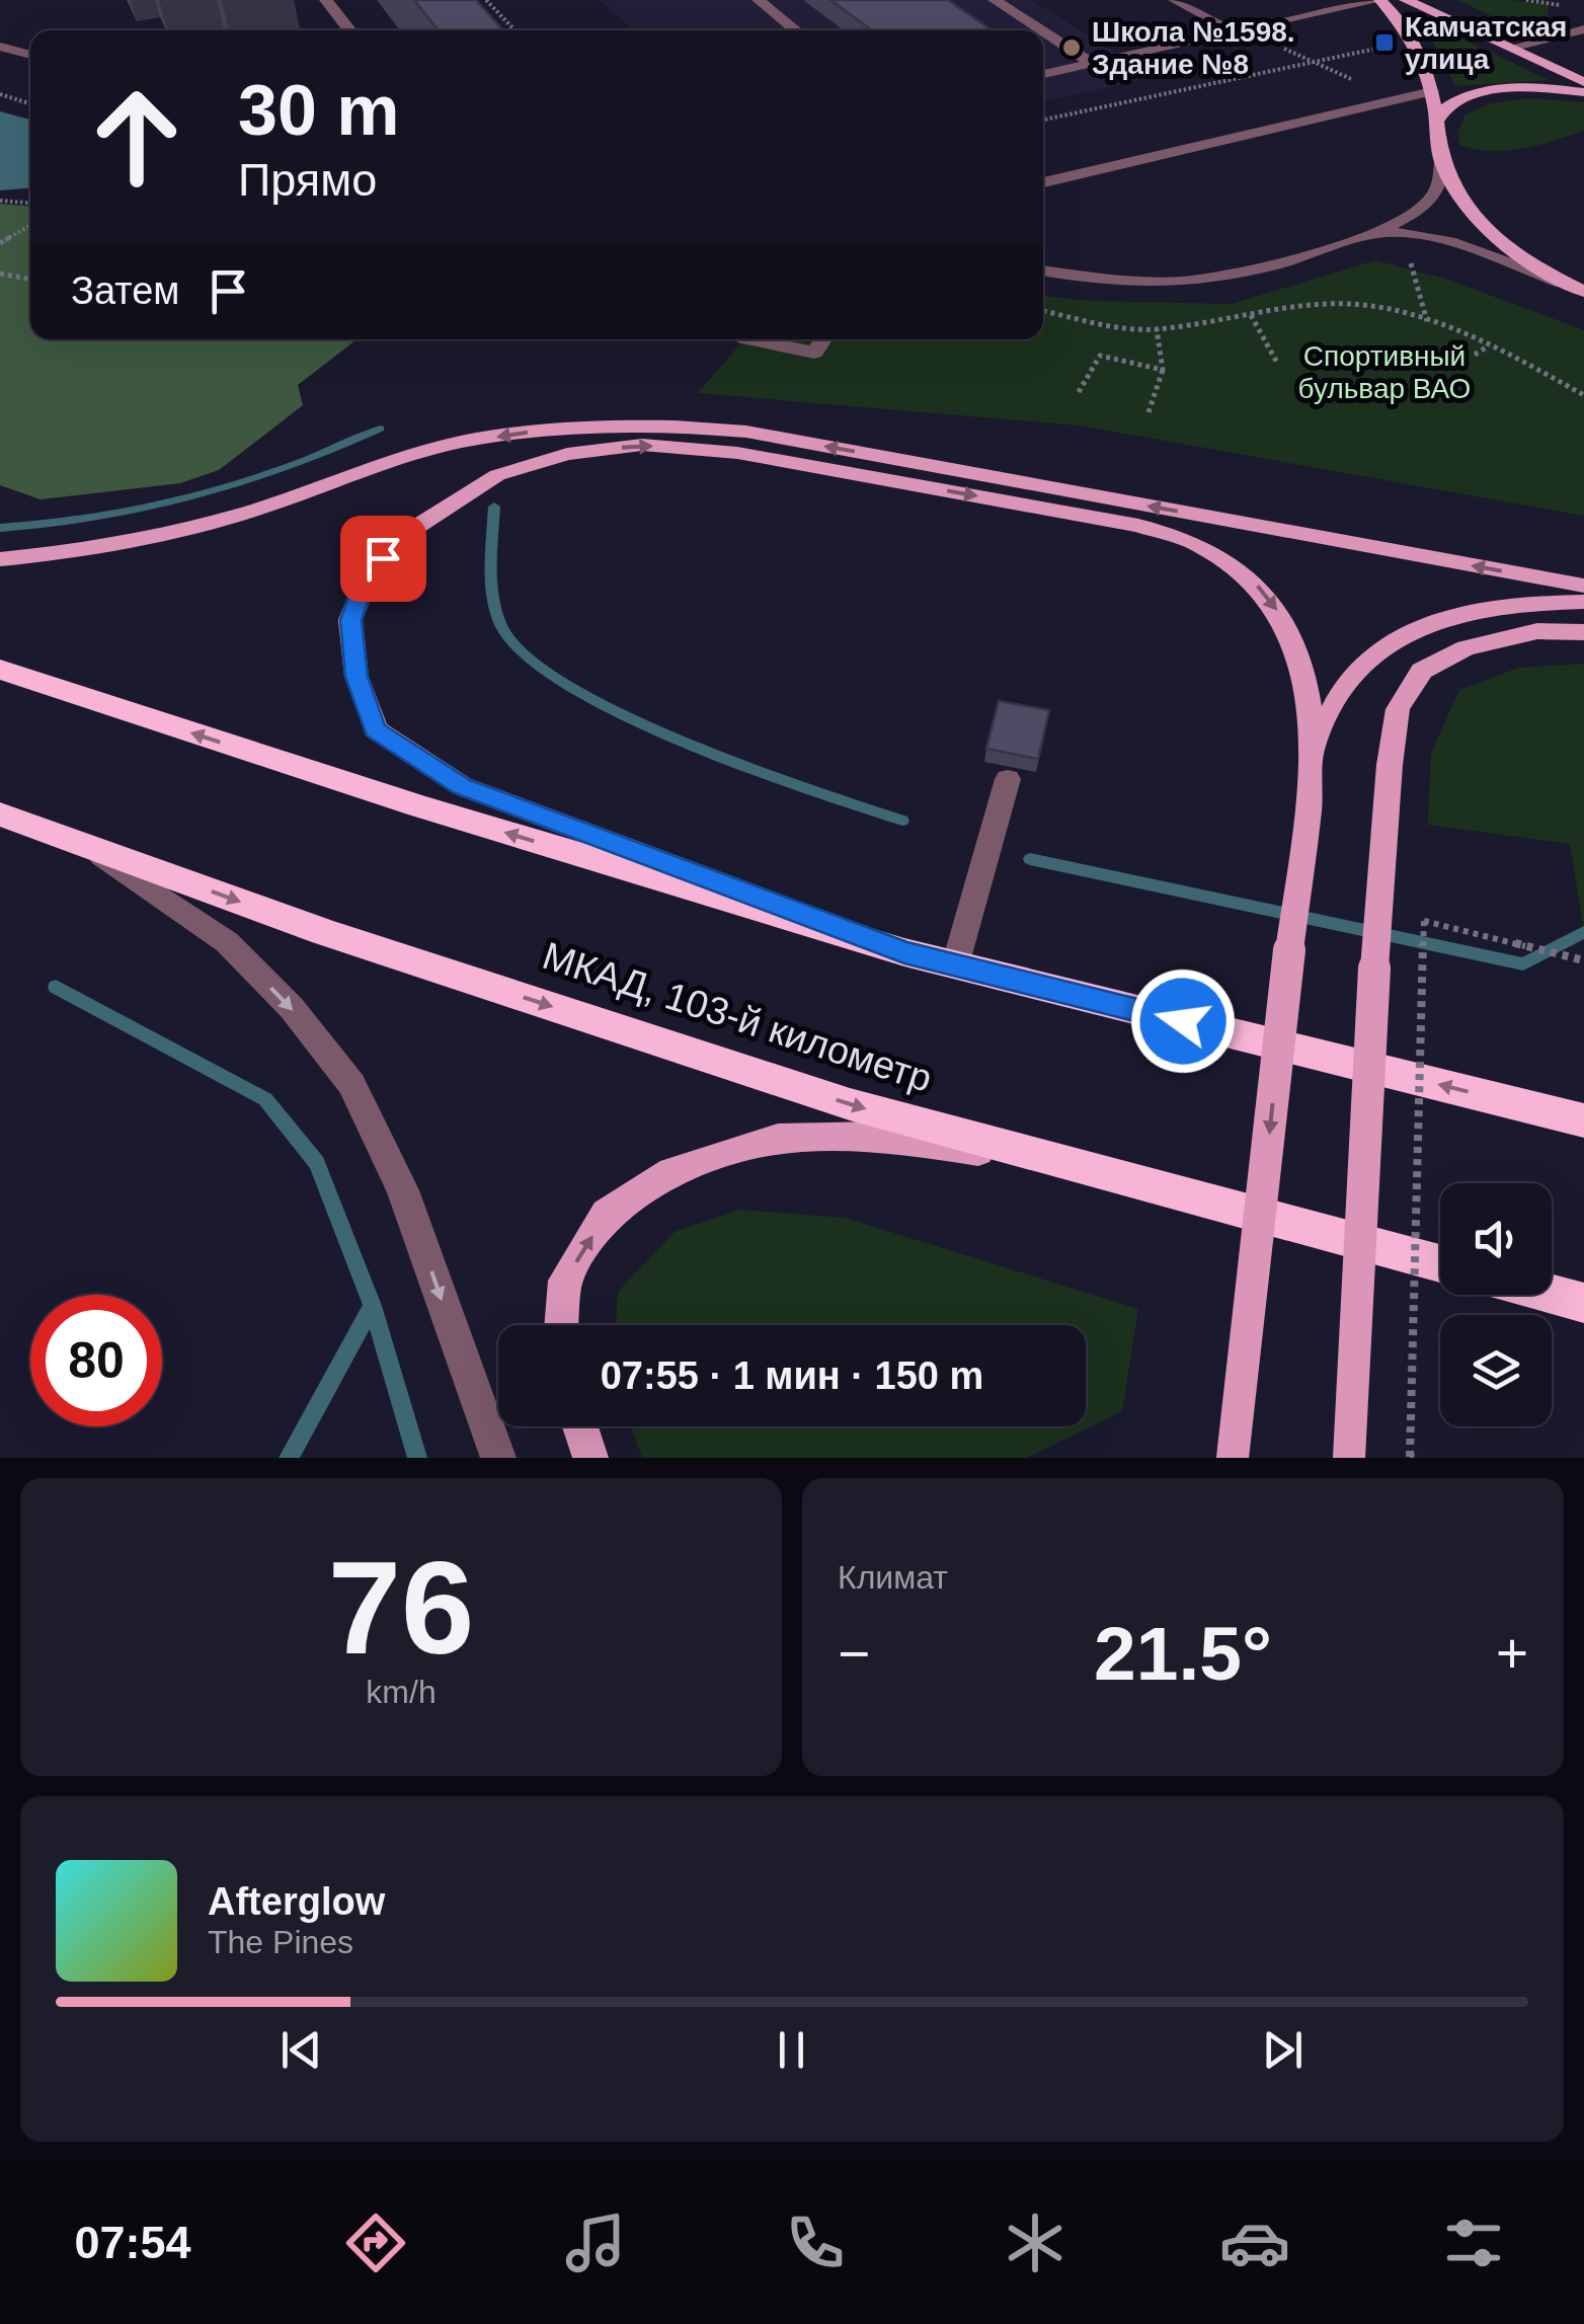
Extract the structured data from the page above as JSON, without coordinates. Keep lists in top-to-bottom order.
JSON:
{
  "streets": {
    "highway": ["МКАД, 103-й километр"]
  },
  "parks": ["Спортивный бульвар ВАО"],
  "places": {
    "transit": ["Камчатская улица"],
    "other": ["Школа №1598. Здание №8"]
  },
  "page": {
    "turn": ["30 m", "Прямо"],
    "then": "Затем",
    "limit": "80",
    "trip": "07:55 · 1 мин · 150 m",
    "tile": [
      ["76", "km/h"],
      "Климат"
    ],
    "heat": ["−", "21.5°", "+"],
    "song": ["Afterglow", "The Pines"],
    "tabs": "07:54"
  }
}
